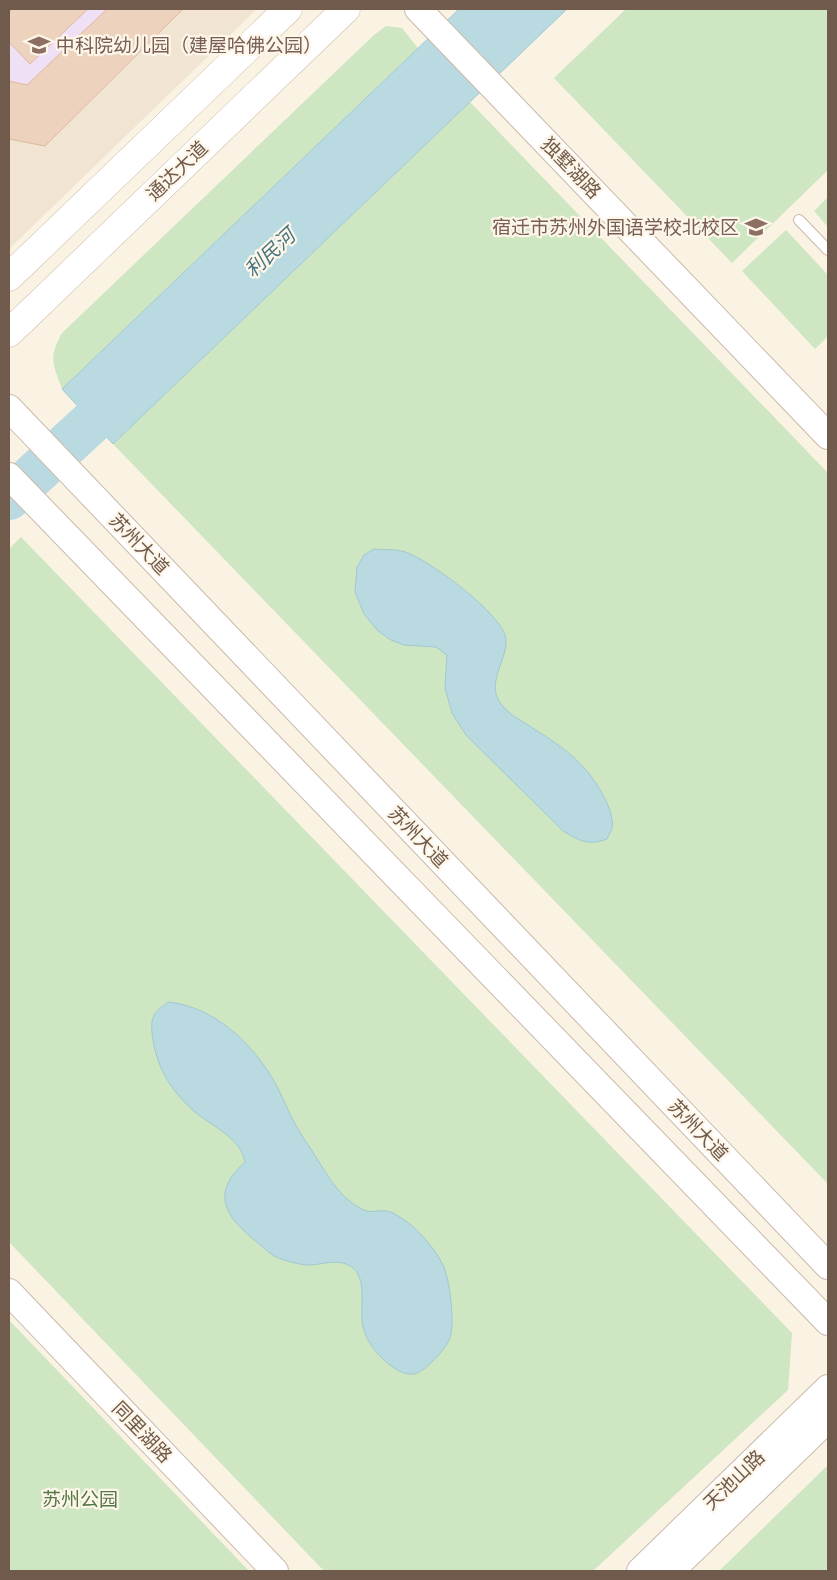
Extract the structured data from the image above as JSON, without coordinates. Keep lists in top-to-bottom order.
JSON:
{
  "streets": {
    "main road": ["通达大道"],
    "street": [
      "独墅湖路",
      "苏州大道",
      "同里湖路",
      "天池山路"
    ]
  },
  "water": ["利民河"],
  "parks": ["苏州公园"],
  "places": {
    "school or university": ["中科院幼儿园（建屋哈佛公园）", "宿迁市苏州外国语学校北校区"]
  }
}
